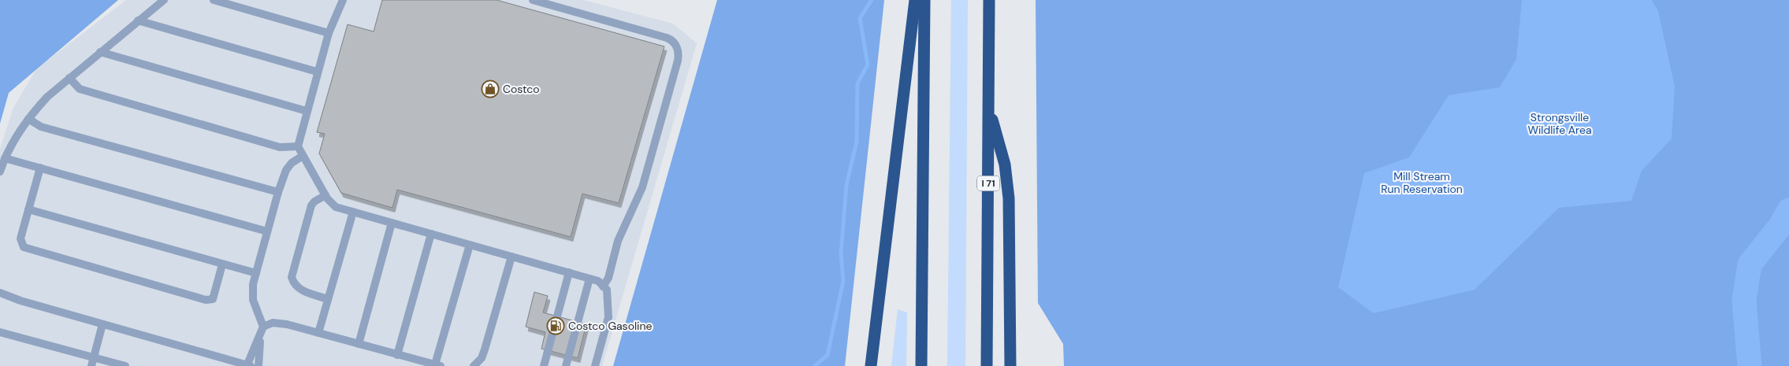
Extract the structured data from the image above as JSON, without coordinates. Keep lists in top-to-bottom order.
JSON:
{
  "streets": {
    "highway": ["I 71"]
  },
  "parks": ["Strongsville Wildlife Area", "Mill Stream Run Reservation"],
  "places": {
    "shop": ["Costco"],
    "fuel station": ["Costco Gasoline"]
  }
}
